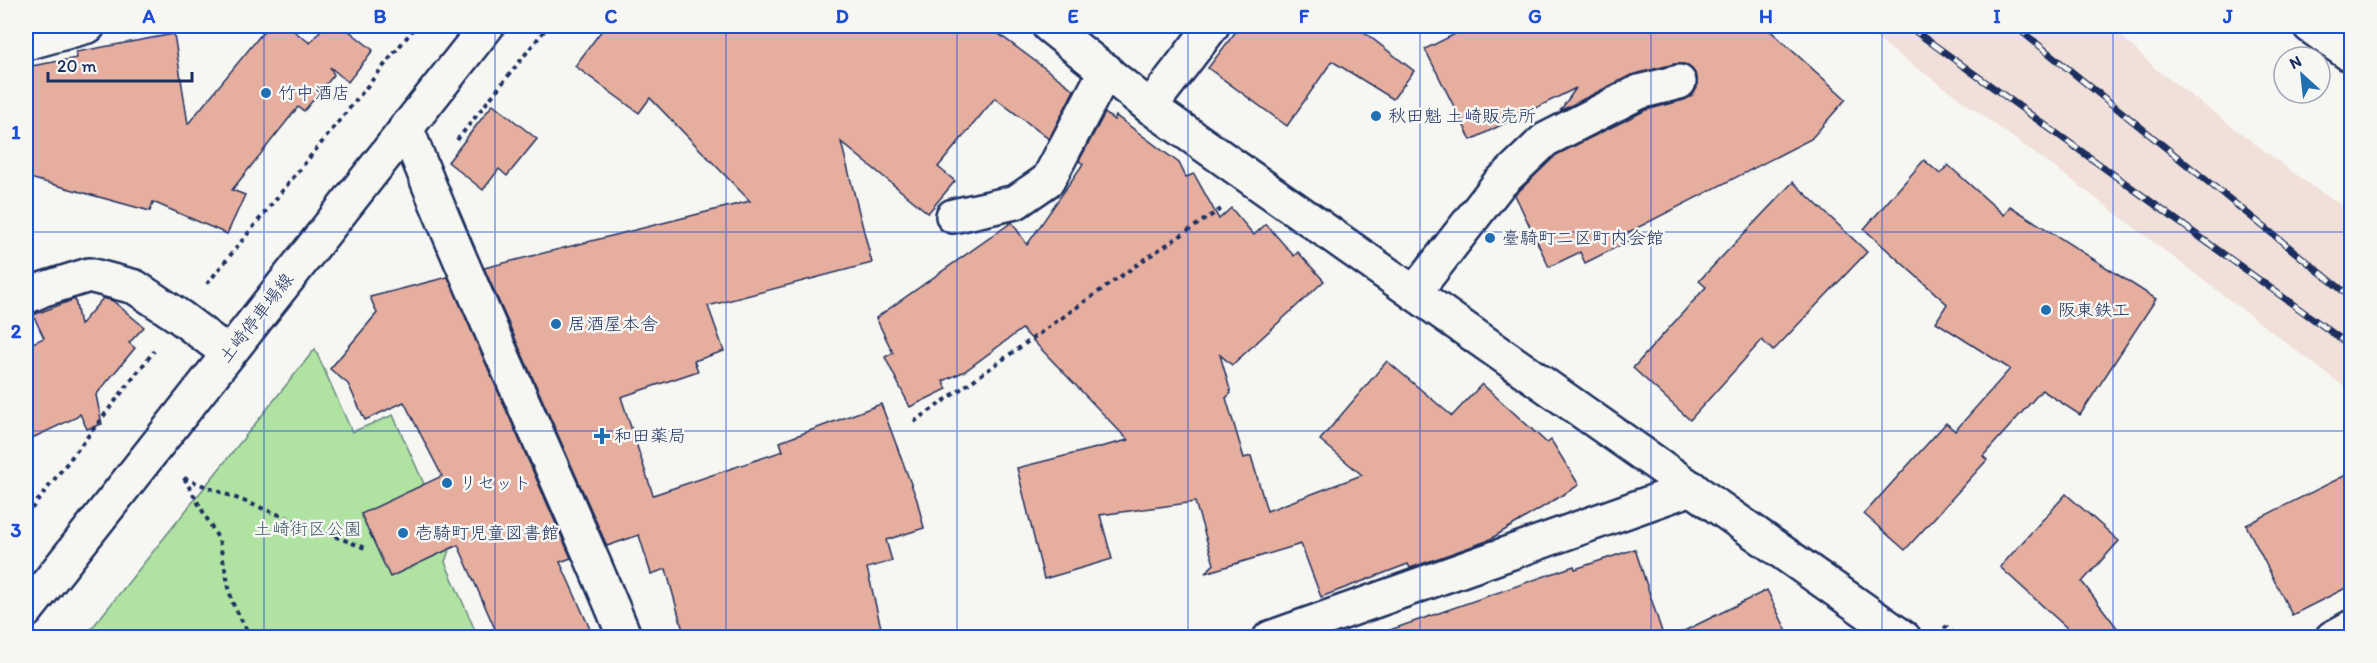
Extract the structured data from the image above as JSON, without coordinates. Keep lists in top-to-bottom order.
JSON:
{
  "streets": {
    "street": ["土崎停車場線"]
  },
  "parks": ["土崎街区公園"],
  "places": {
    "other": [
      "竹中酒店",
      "秋田魁 土崎販売所",
      "臺騎町二区町内会館",
      "阪東鉄工",
      "居酒屋本舎",
      "リセット",
      "壱騎町児童図書館"
    ],
    "health": ["和田薬局"]
  },
  "scale_bar": "20 m",
  "north": "top left",
  "grid": {
    "columns": [
      "A",
      "B",
      "C",
      "D",
      "E",
      "F",
      "G",
      "H",
      "I",
      "J"
    ],
    "rows": ["1", "2", "3"]
  }
}
